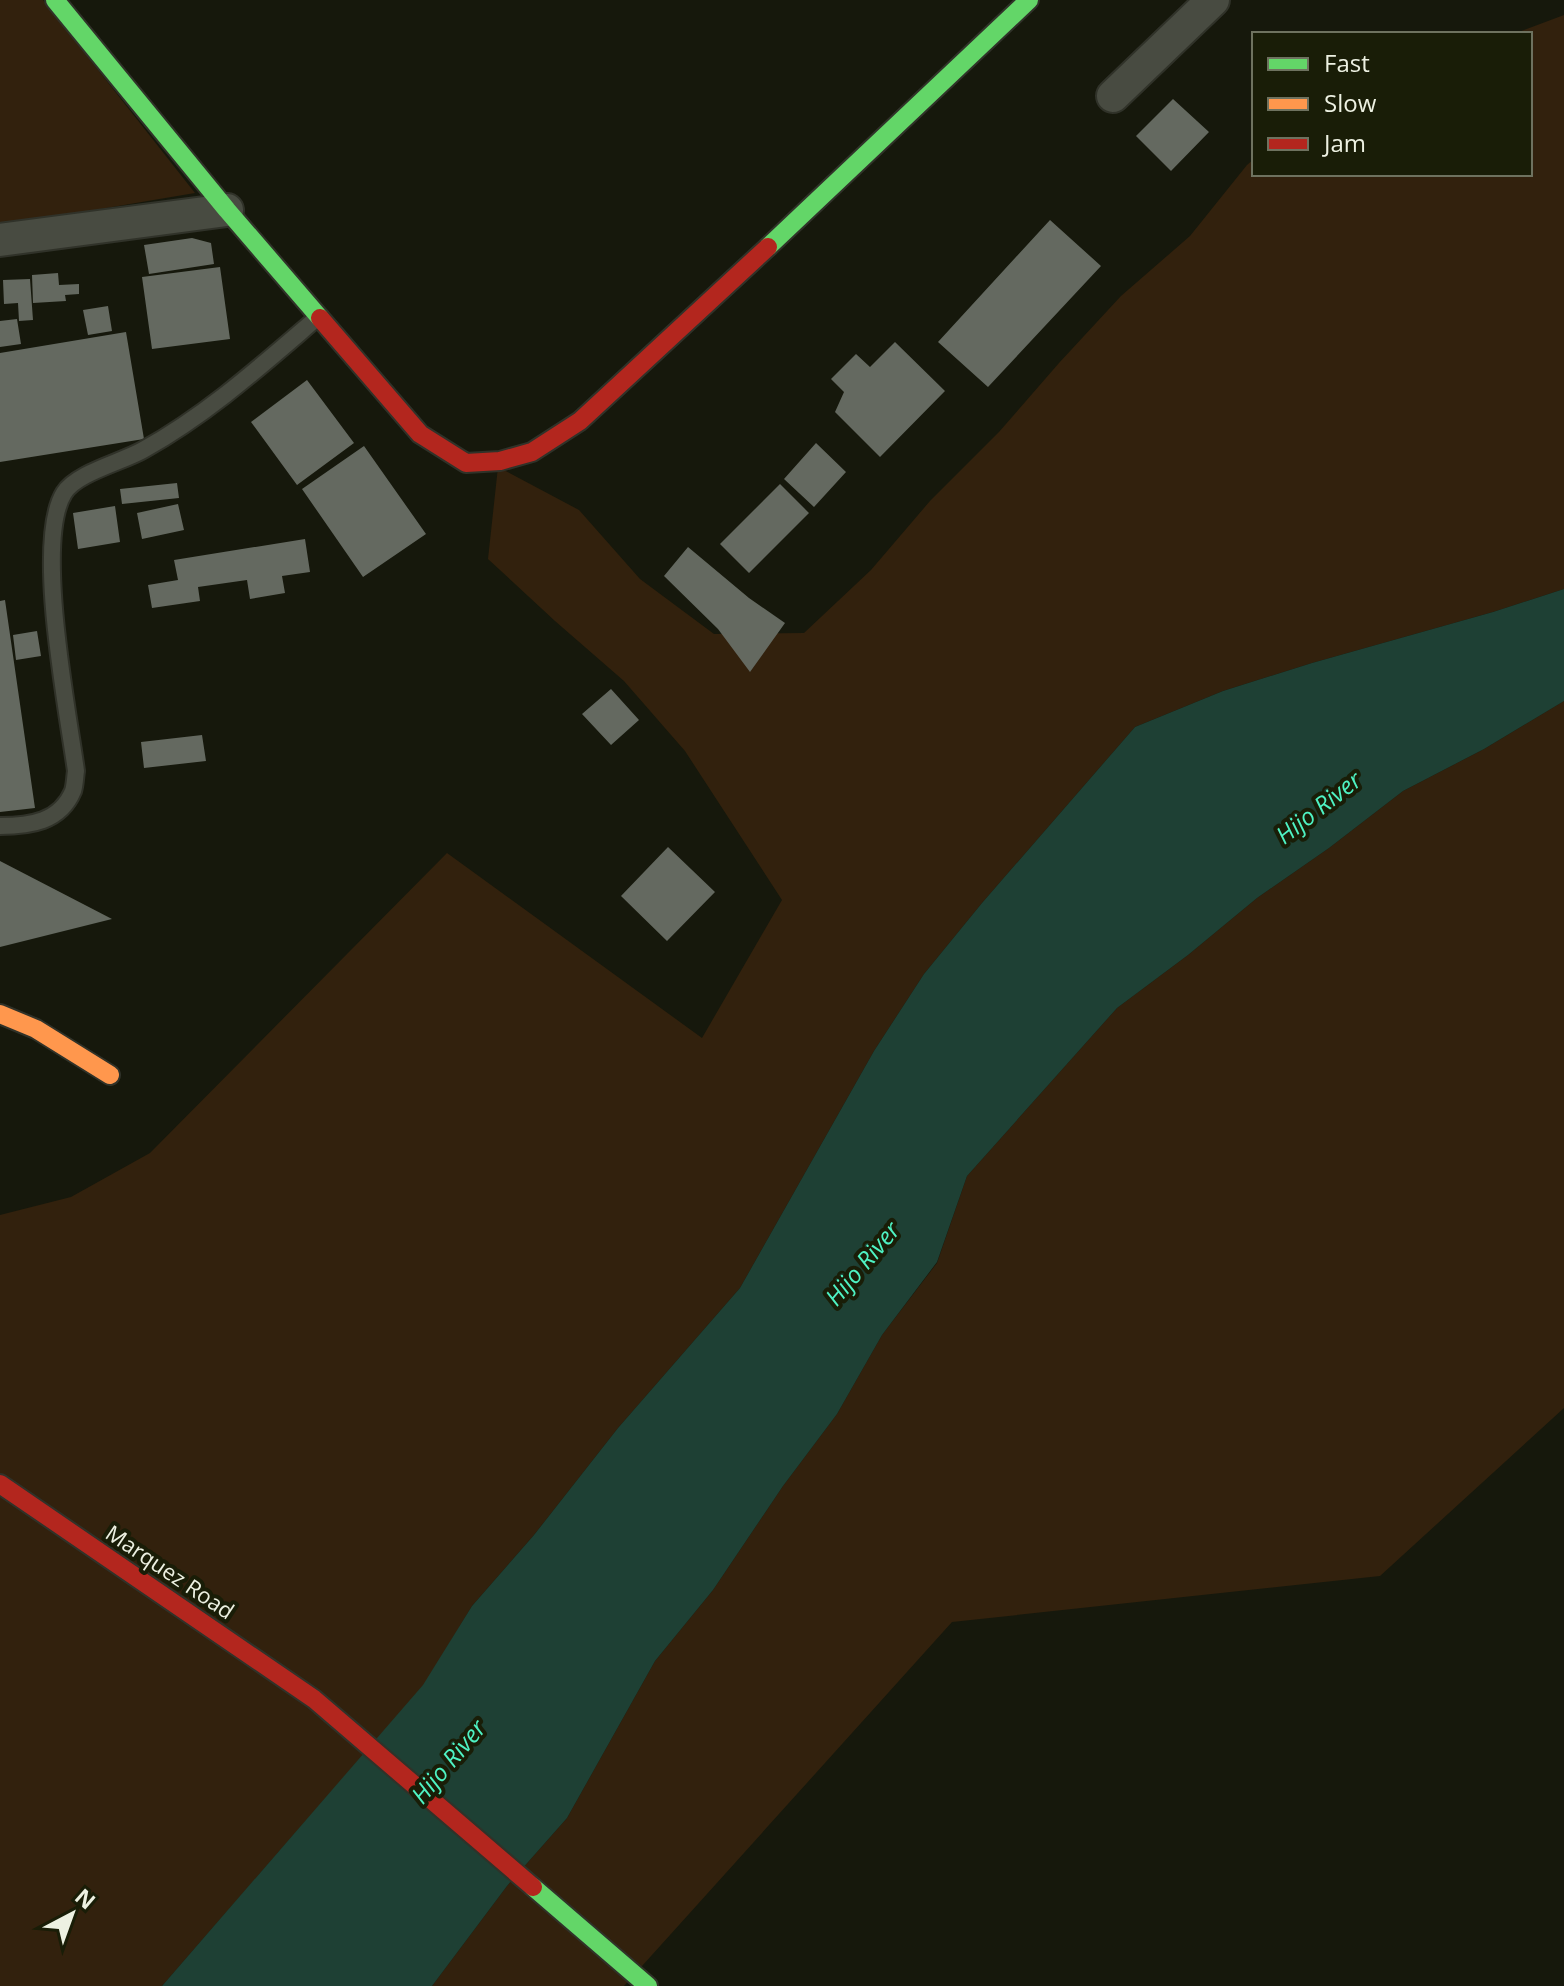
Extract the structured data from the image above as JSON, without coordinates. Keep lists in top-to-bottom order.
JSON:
{
  "streets": {
    "street": ["Marquez Road"]
  },
  "water": ["Hijo River"],
  "legend": ["Fast", "Slow", "Jam"],
  "north": "top right"
}
